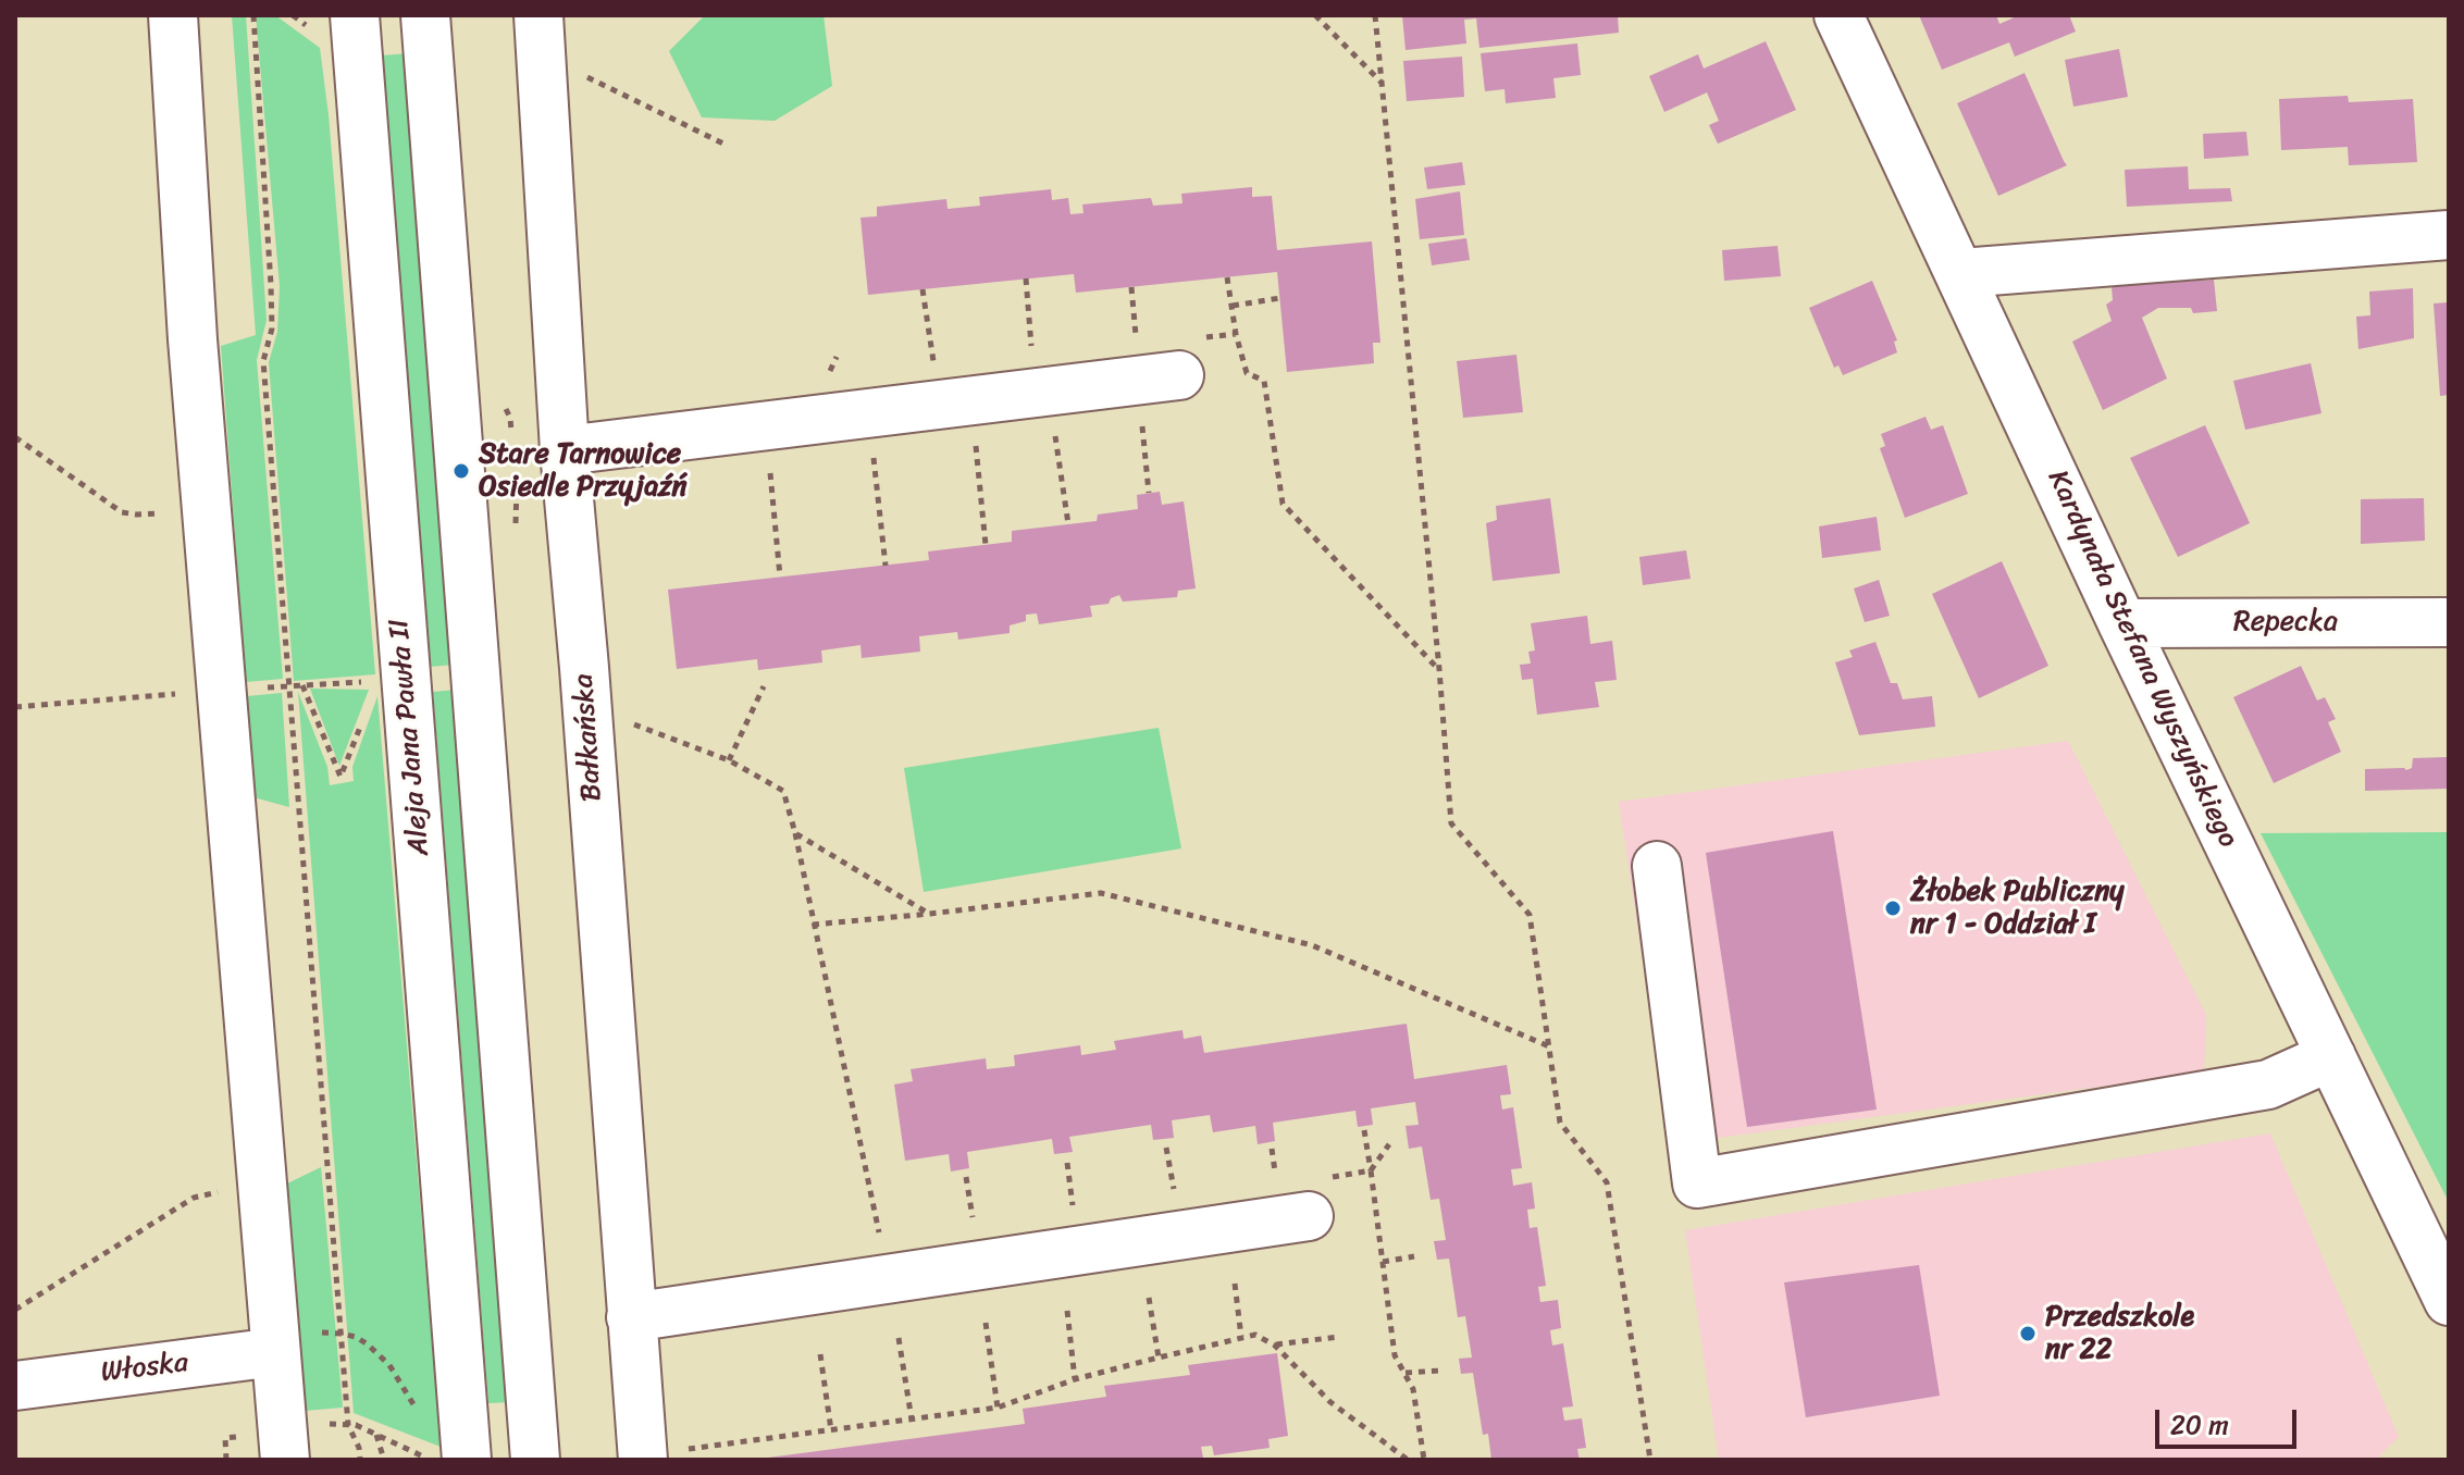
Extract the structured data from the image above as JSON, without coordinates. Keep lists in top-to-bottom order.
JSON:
{
  "streets": {
    "street": [
      "Repecka",
      "Kardynała Stefana Wyszyńskiego",
      "Aleja Jana Pawła II",
      "Bałkańska",
      "Włoska"
    ]
  },
  "crossings": [
    ["Repecka", "Kardynała Stefana Wyszyńskiego"]
  ],
  "places": ["Stare Tarnowice Osiedle Przyjaźń", "Żłobek Publiczny nr 1 - Oddział I", "Przedszkole nr 22"],
  "scale_bar": "20 m"
}
